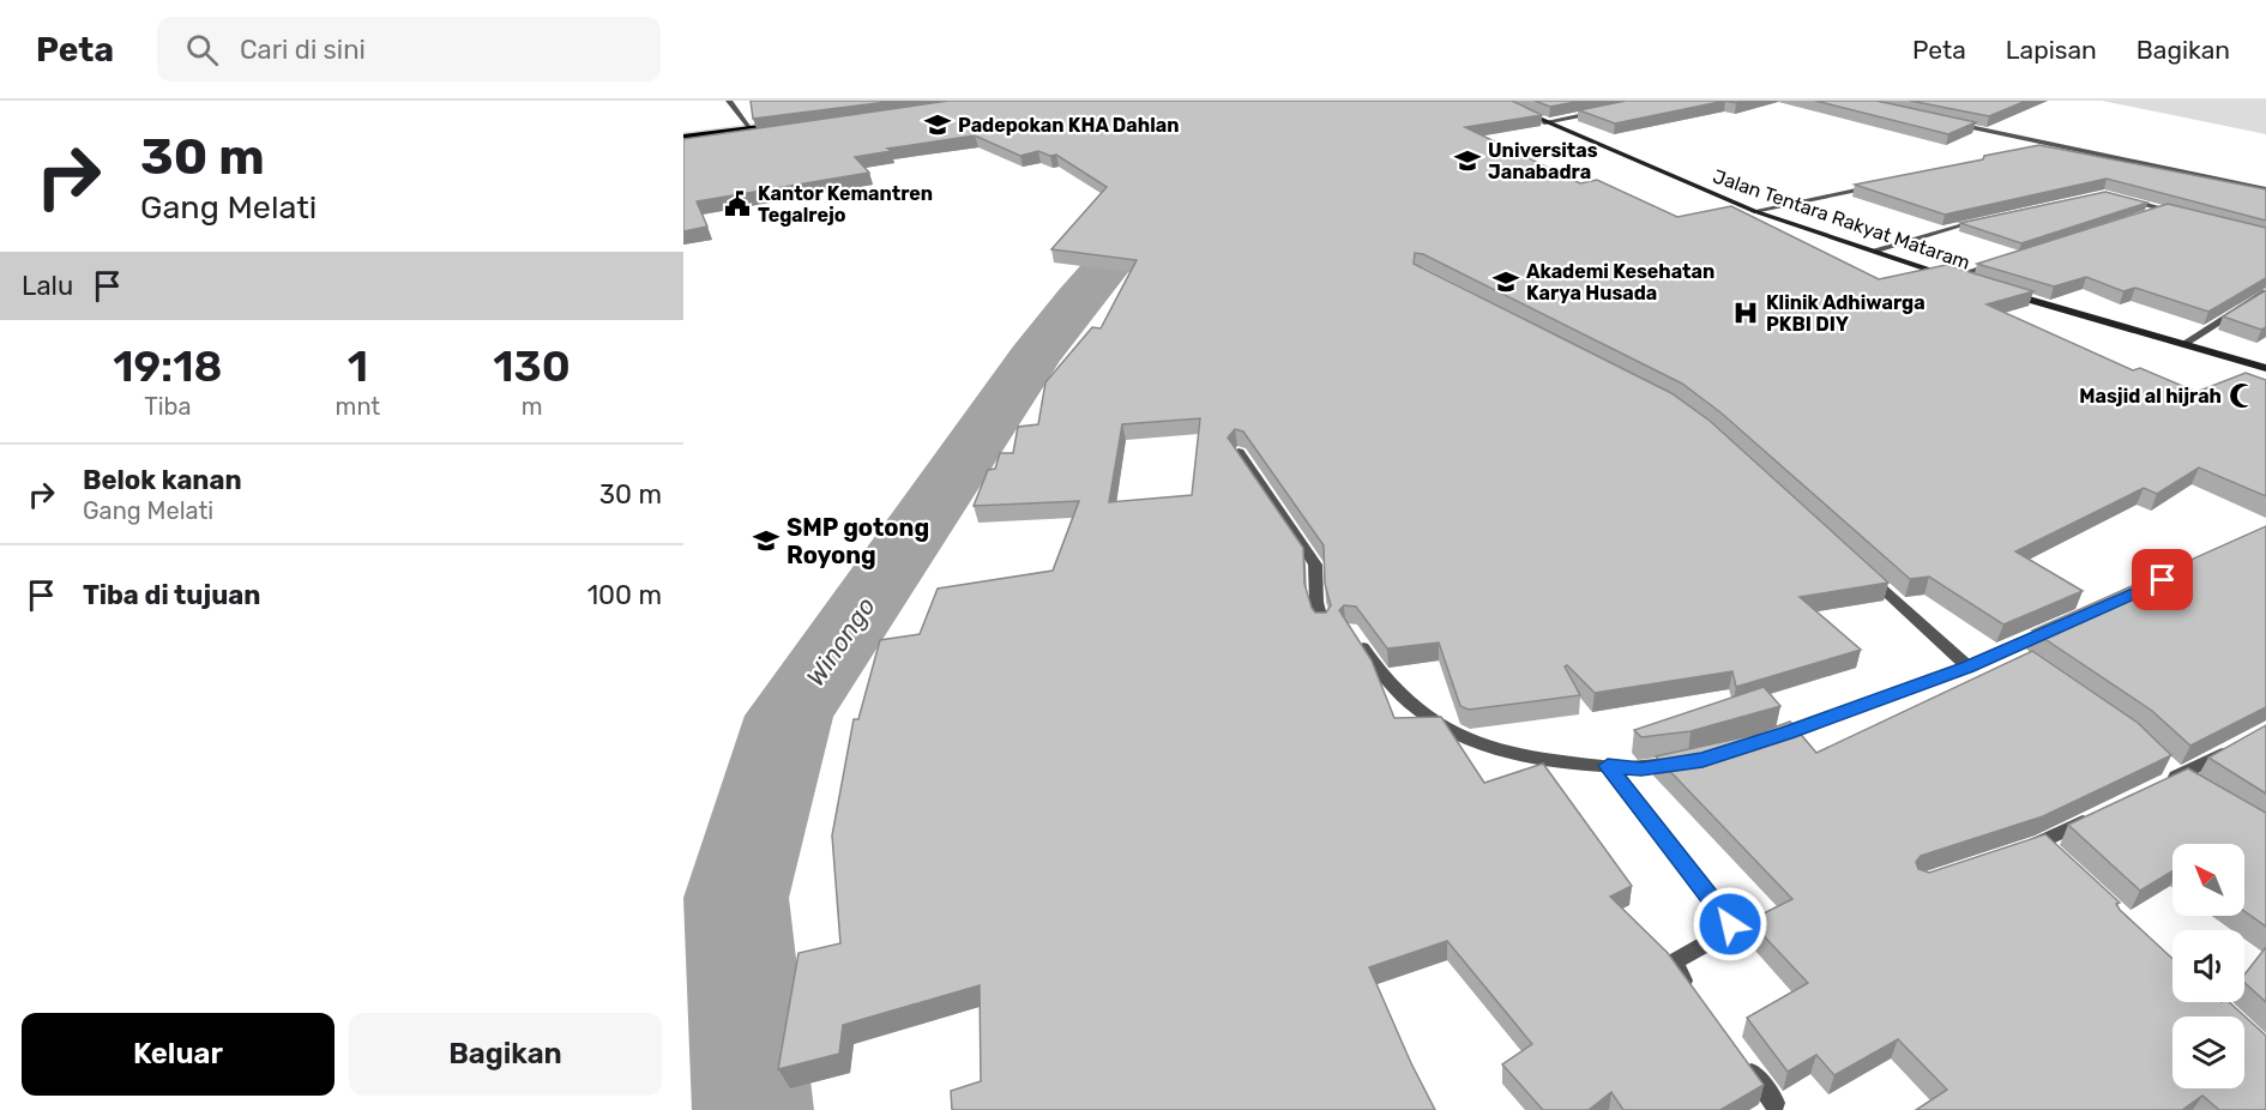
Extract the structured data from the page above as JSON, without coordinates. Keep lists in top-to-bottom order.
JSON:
{
  "streets": {
    "street": ["Jalan Tentara Rakyat Mataram"]
  },
  "water": ["Winongo"],
  "places": {
    "school or university": [
      "Padepokan KHA Dahlan",
      "Universitas Janabadra",
      "Akademi Kesehatan Karya Husada",
      "SMP gotong Royong"
    ],
    "public building": ["Kantor Kemantren Tegalrejo"],
    "hospital": ["Klinik Adhiwarga PKBI DIY"],
    "mosque": ["Masjid al hijrah"]
  },
  "north": "top left",
  "page": {
    "header": "Peta",
    "search": "Cari di sini",
    "nav": ["Peta", "Lapisan", "Bagikan"],
    "turn": ["30 m", "Gang Melati"],
    "then": "Lalu",
    "eta": [
      "19:18",
      "Tiba",
      "1",
      "mnt",
      "130",
      "m"
    ],
    "list": [
      {
        "name": "Belok kanan",
        "note": "Gang Melati",
        "value": "30 m"
      },
      {
        "name": "Tiba di tujuan",
        "value": "100 m"
      }
    ],
    "buttons": ["Keluar", "Bagikan"]
  }
}
